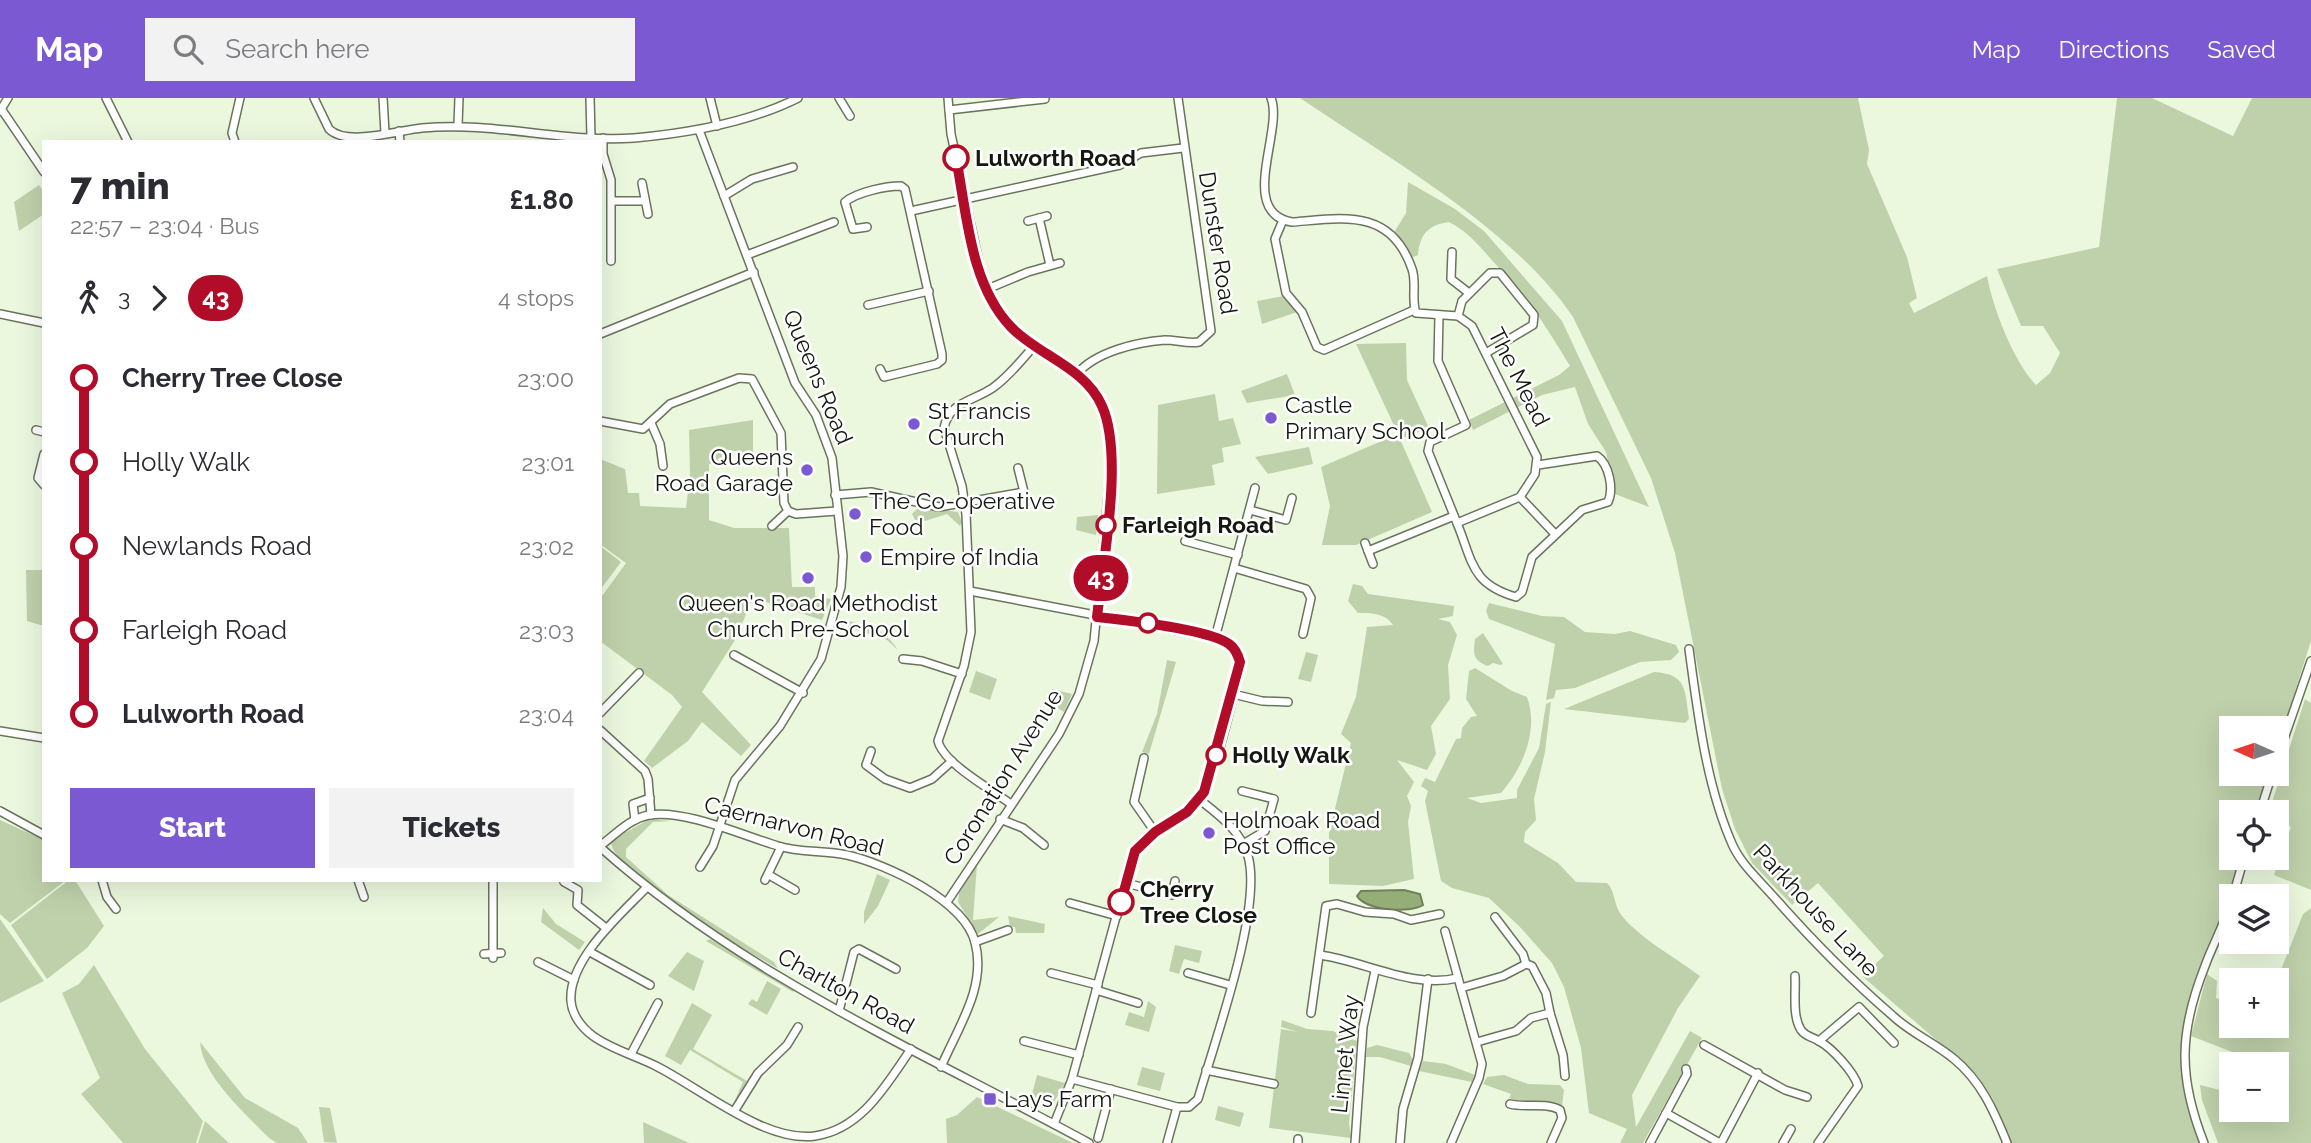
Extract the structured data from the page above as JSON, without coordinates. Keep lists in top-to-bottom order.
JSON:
{
  "streets": {
    "street": [
      "Dunster Road",
      "Queens Road",
      "The Mead",
      "Coronation Avenue",
      "Caernarvon Road",
      "Parkhouse Lane",
      "Charlton Road",
      "Linnet Way"
    ]
  },
  "crossings": [
    ["Dunster Road", "Coronation Avenue"],
    ["Queens Road", "Caernarvon Road"],
    ["Coronation Avenue", "Caernarvon Road"],
    ["Caernarvon Road", "Charlton Road"]
  ],
  "places": {
    "other": [
      "Lulworth Road",
      "Castle Primary School",
      "St Francis Church",
      "Queens Road Garage",
      "The Co-operative Food",
      "Farleigh Road",
      "Empire of India",
      "Queen's Road Methodist Church Pre-School",
      "Holly Walk",
      "Holmoak Road Post Office",
      "Cherry Tree Close"
    ],
    "transit": ["Lays Farm"]
  },
  "lines": ["bus line 43"],
  "north": "left",
  "page": {
    "header": "Map",
    "search": "Search here",
    "nav": ["Map", "Directions", "Saved"],
    "on_map": "43",
    "heading": ["7 min", "22:57 – 23:04 · Bus", "£1.80"],
    "legs": ["3", "43", "4 stops"],
    "list": [
      {
        "name": "Cherry Tree Close",
        "value": "23:00"
      },
      {
        "name": "Holly Walk",
        "value": "23:01"
      },
      {
        "name": "Newlands Road",
        "value": "23:02"
      },
      {
        "name": "Farleigh Road",
        "value": "23:03"
      },
      {
        "name": "Lulworth Road",
        "value": "23:04"
      }
    ],
    "map_buttons": ["+", "−"],
    "buttons": ["Start", "Tickets"]
  }
}
